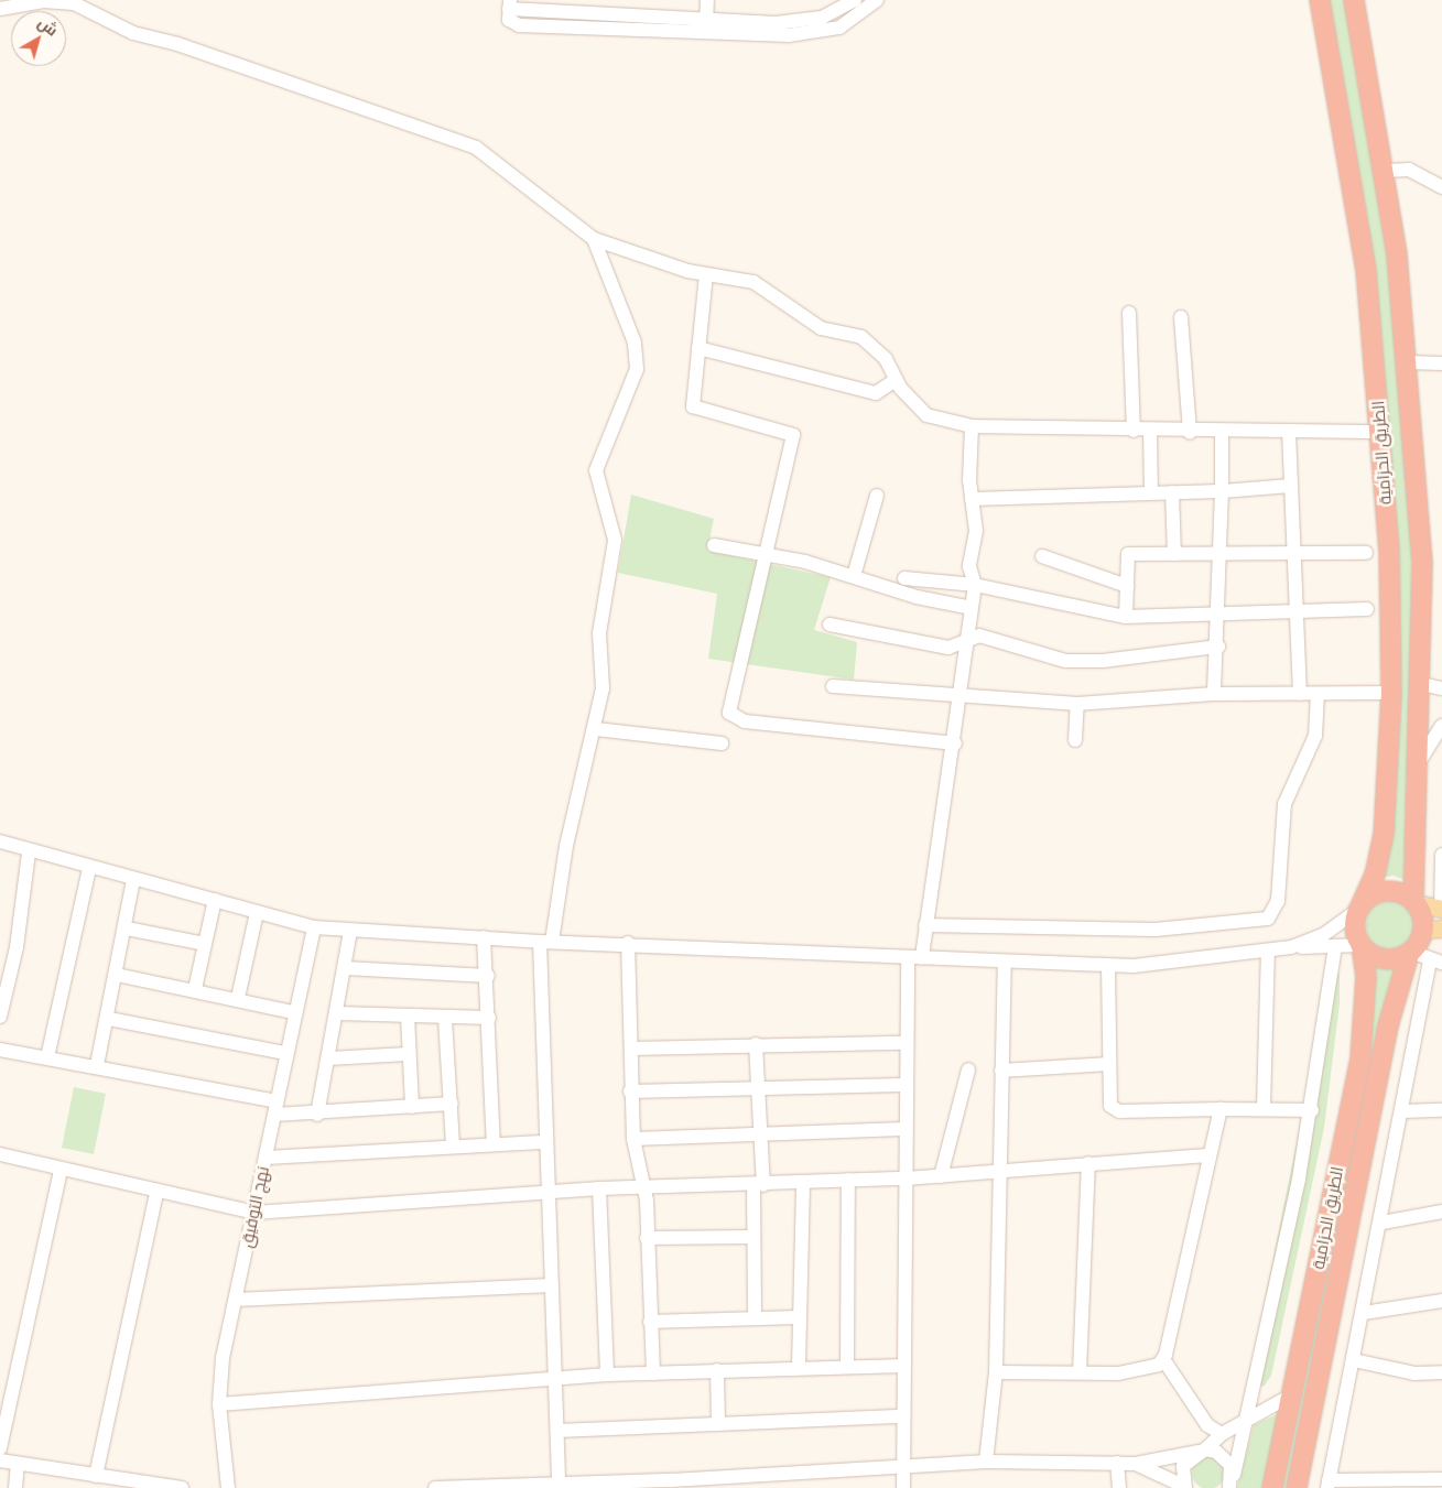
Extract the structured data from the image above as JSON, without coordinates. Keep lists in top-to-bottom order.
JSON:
{
  "streets": {
    "highway": ["الطريق الحزامية"],
    "street": ["نهج التوفيق"]
  },
  "north": "top right"
}
